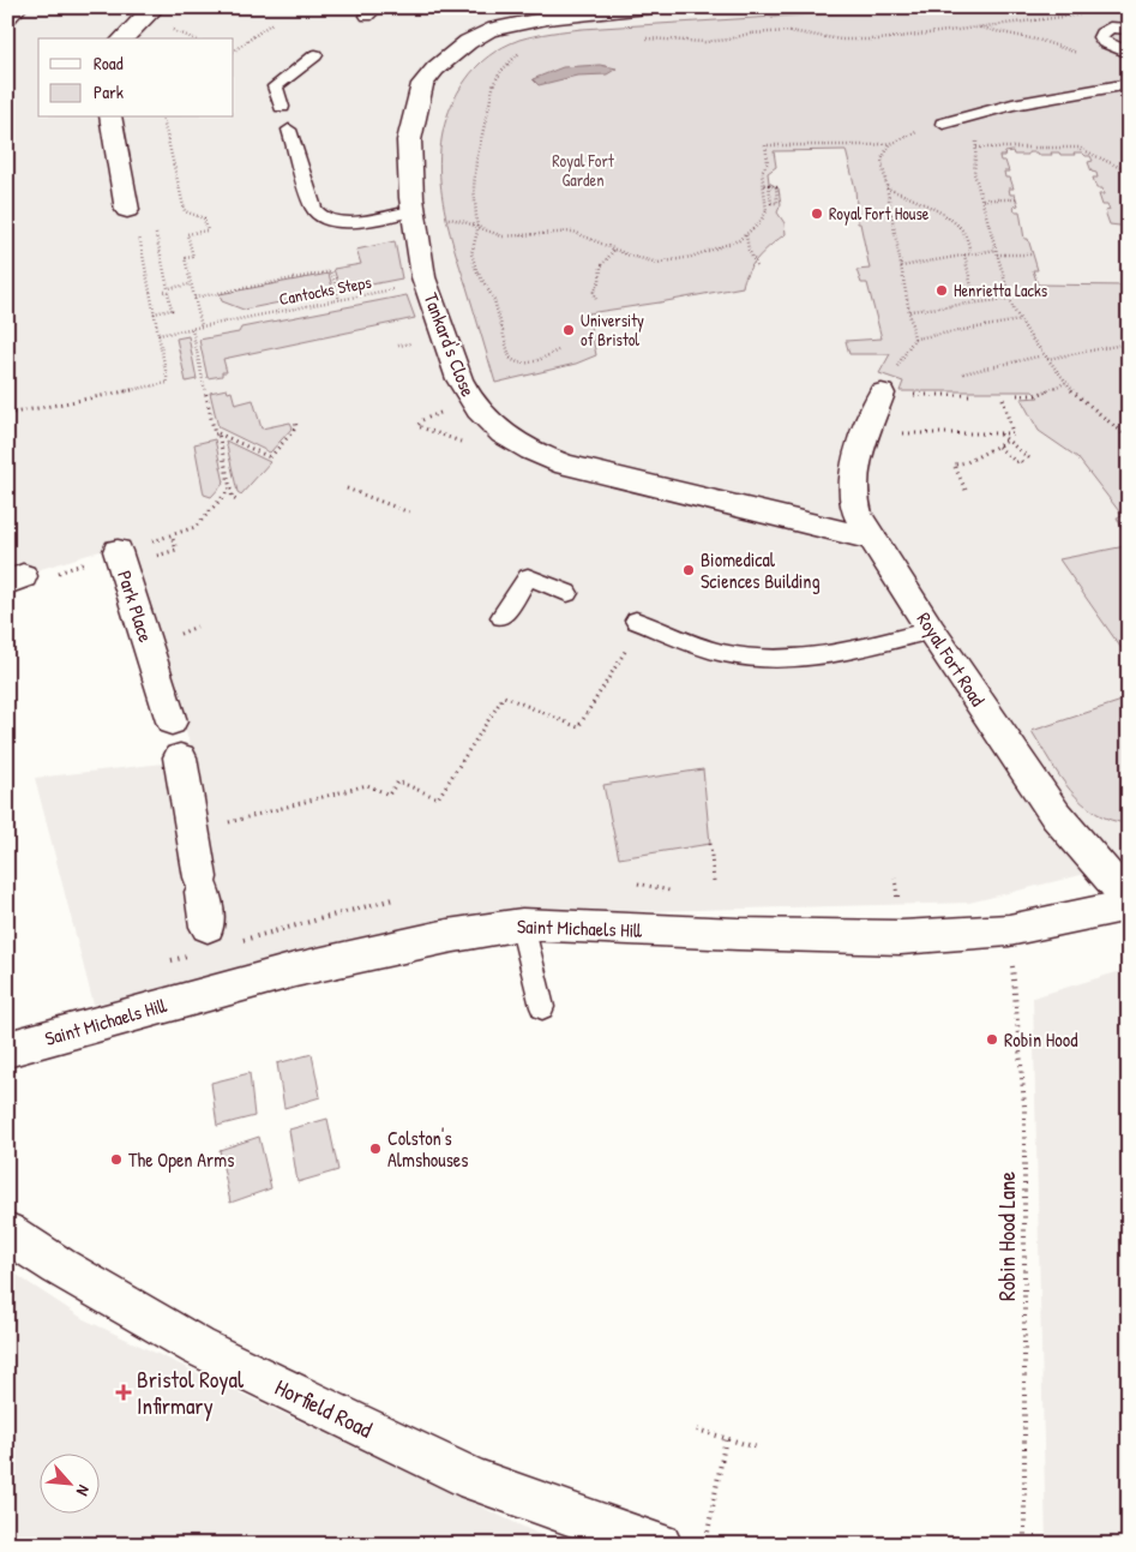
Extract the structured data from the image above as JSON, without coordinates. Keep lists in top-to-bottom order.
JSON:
{
  "streets": {
    "street": [
      "Tankard's Close",
      "Park Place",
      "Royal Fort Road",
      "Saint Michaels Hill",
      "Horfield Road"
    ],
    "path": ["Cantocks Steps", "Robin Hood Lane"]
  },
  "crossings": [
    ["Tankard's Close", "Royal Fort Road"],
    ["Saint Michaels Hill", "Robin Hood Lane"]
  ],
  "parks": ["Royal Fort Garden"],
  "places": {
    "other": [
      "Royal Fort House",
      "Henrietta Lacks",
      "University of Bristol",
      "Biomedical Sciences Building",
      "Robin Hood",
      "Colston's Almshouses",
      "The Open Arms"
    ],
    "health": ["Bristol Royal Infirmary"]
  },
  "legend": ["Road", "Park"],
  "north": "bottom right"
}
